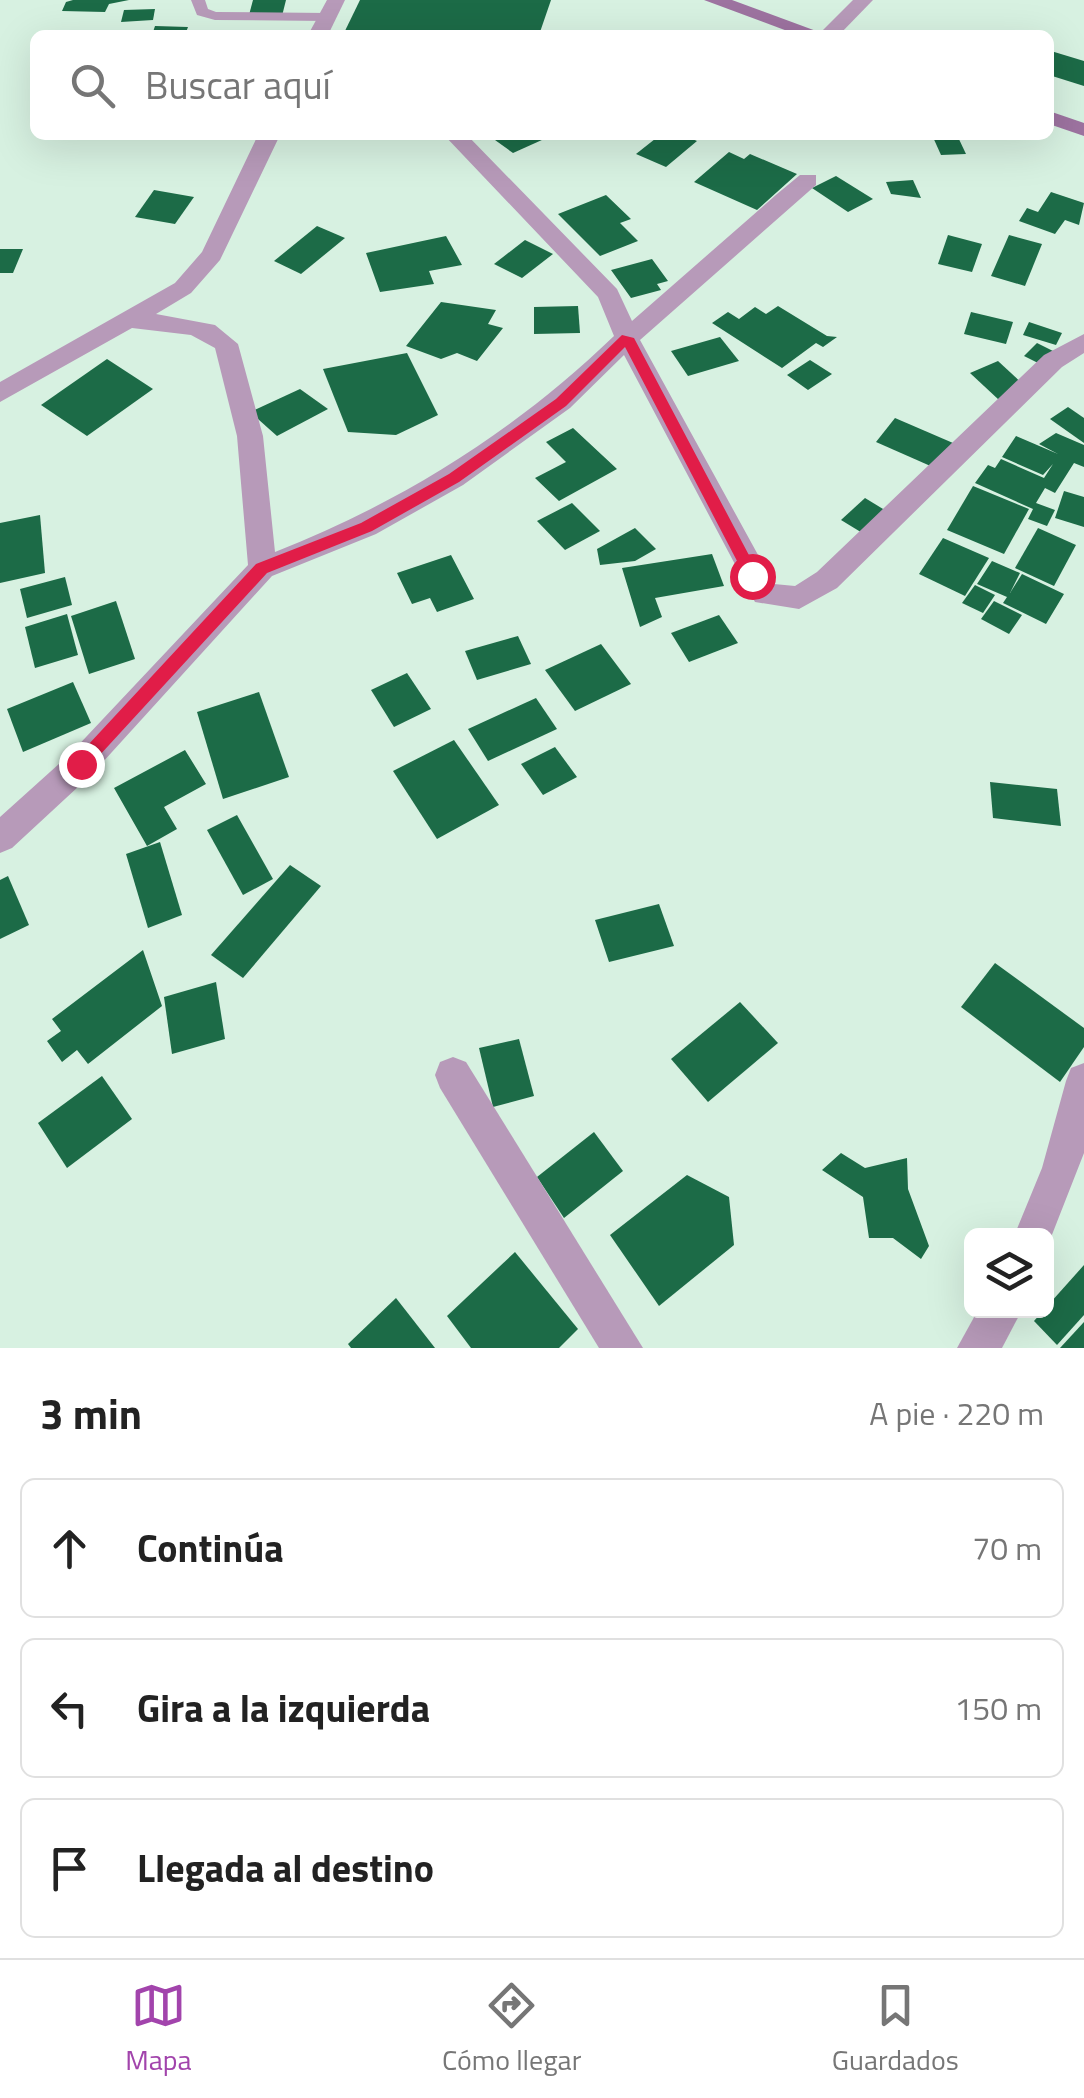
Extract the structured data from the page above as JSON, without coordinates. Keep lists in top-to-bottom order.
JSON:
{
  "page": {
    "search": "Buscar aquí",
    "heading": ["3 min", "A pie · 220 m"],
    "list": [
      ["Continúa", "70 m"],
      ["Gira a la izquierda", "150 m"],
      "Llegada al destino"
    ],
    "nav": ["Mapa", "Cómo llegar", "Guardados"]
  }
}
